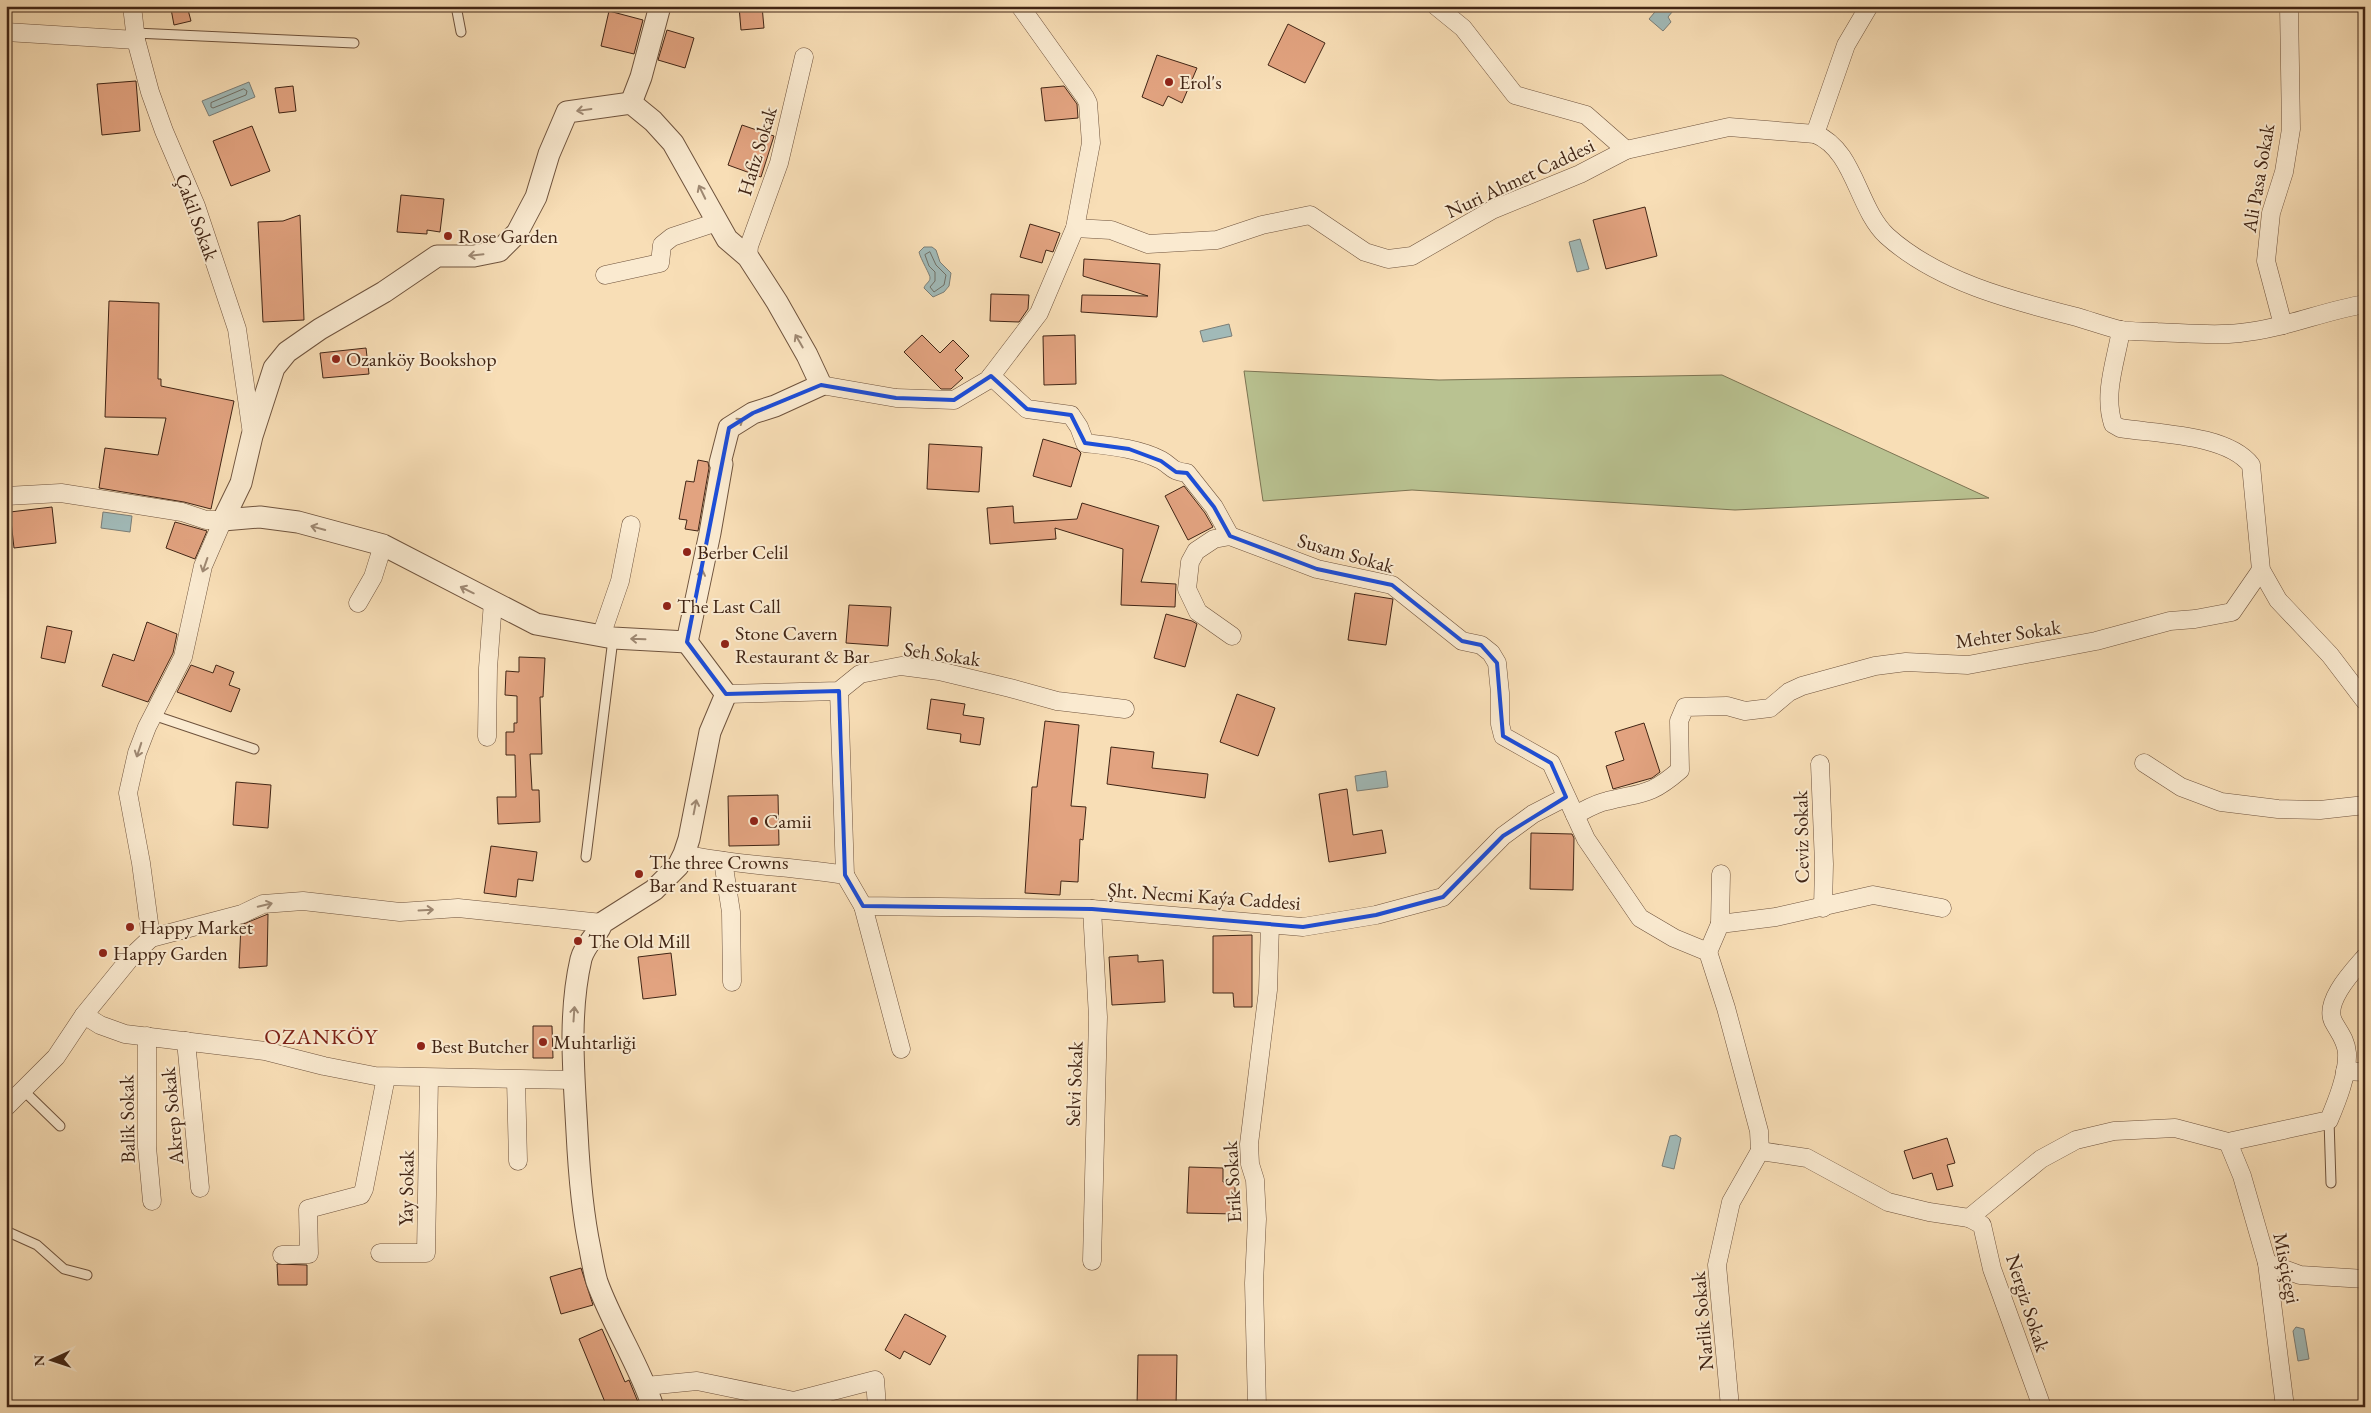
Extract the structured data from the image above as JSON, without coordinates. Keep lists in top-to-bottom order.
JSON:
{
  "streets": {
    "street": [
      "Hafiz Sokak",
      "Nuri Ahmet Caddesi",
      "Ali Pasa Sokak",
      "Çakil Sokak",
      "Susam Sokak",
      "Mehter Sokak",
      "Seh Sokak",
      "Ceviz Sokak",
      "Şht. Necmi Kaýa Caddesi",
      "Selvi Sokak",
      "Akrep Sokak",
      "Balik Sokak",
      "Erik Sokak",
      "Yay Sokak",
      "Misçiçegi",
      "Nergiz Sokak",
      "Narlik Sokak"
    ]
  },
  "crossings": [
    ["Susam Sokak", "Şht. Necmi Kaýa Caddesi"],
    ["Şht. Necmi Kaýa Caddesi", "Selvi Sokak"],
    ["Şht. Necmi Kaýa Caddesi", "Erik Sokak"]
  ],
  "districts": ["OZANKÖY"],
  "places": [
    "Erol's",
    "Rose Garden",
    "Ozanköy Bookshop",
    "Berber Celil",
    "The Last Call",
    "Stone Cavern Restaurant & Bar",
    "Camii",
    "The three Crowns Bar and Restuarant",
    "Happy Market",
    "The Old Mill",
    "Happy Garden",
    "Muhtarliği",
    "Best Butcher"
  ],
  "north": "left"
}
